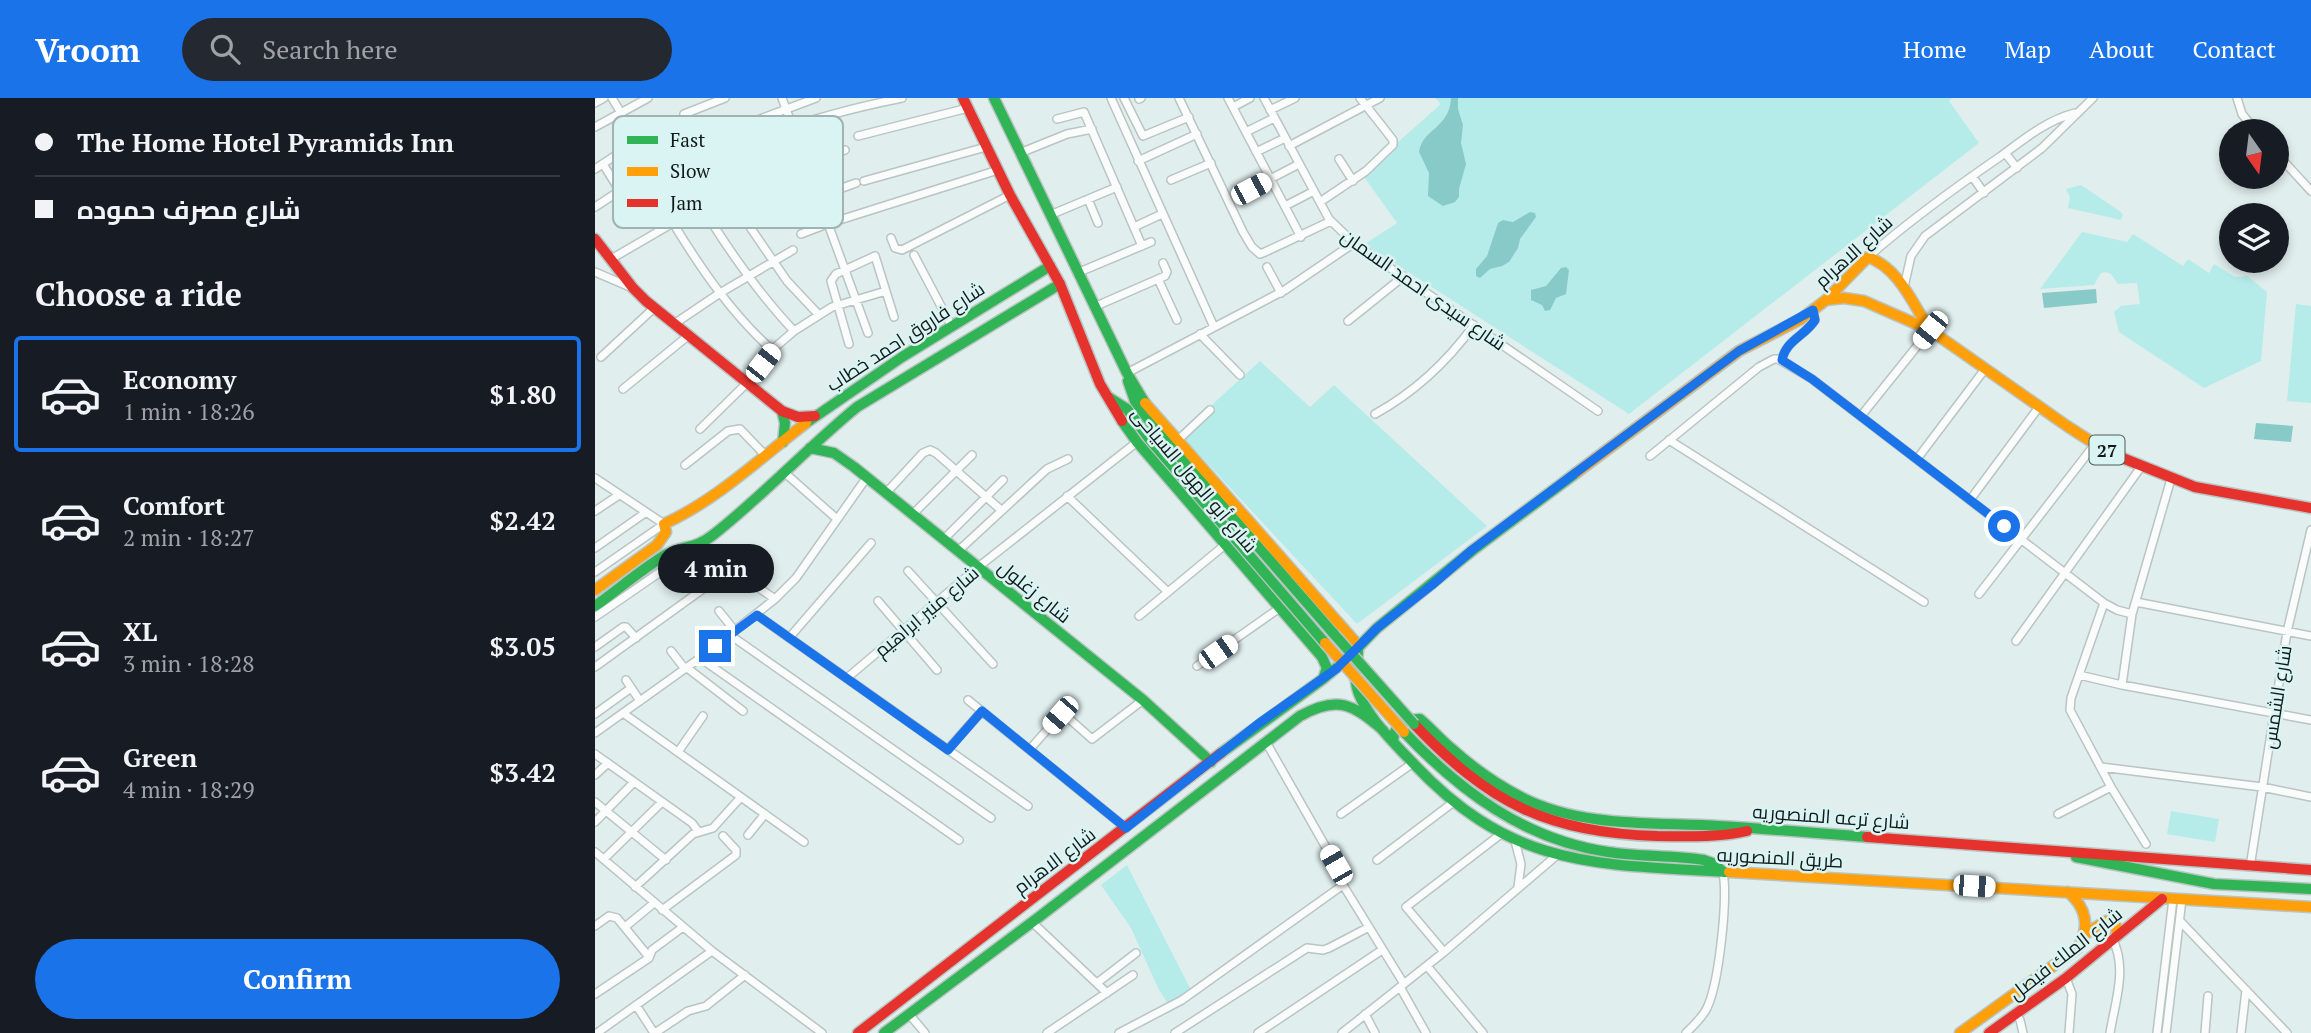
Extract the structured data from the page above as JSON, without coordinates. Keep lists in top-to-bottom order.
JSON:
{
  "streets": {
    "main road": [
      "شارع الاهرام",
      "شارع فاروق احمد خطاب",
      "27",
      "شارع أبو الهول السياحى",
      "شارع زغلول",
      "شارع ترعه المنصوريه",
      "طريق المنصوريه",
      "شارع الملك فيصل"
    ],
    "street": ["شارع سيدى احمد السمان", "شارع منير ابراهيم", "شارع الشمس"]
  },
  "crossings": [
    ["شارع الاهرام", "27"],
    ["شارع الاهرام", "شارع أبو الهول السياحى"],
    ["شارع الاهرام", "شارع زغلول"],
    ["شارع الاهرام", "طريق المنصوريه"],
    ["شارع فاروق احمد خطاب", "شارع أبو الهول السياحى"],
    ["شارع فاروق احمد خطاب", "شارع زغلول"],
    ["شارع أبو الهول السياحى", "شارع منير ابراهيم"],
    ["شارع أبو الهول السياحى", "طريق المنصوريه"],
    ["شارع زغلول", "شارع منير ابراهيم"],
    ["شارع الشمس", "شارع ترعه المنصوريه"],
    ["شارع ترعه المنصوريه", "طريق المنصوريه"],
    ["طريق المنصوريه", "شارع الملك فيصل"]
  ],
  "legend": ["Fast", "Slow", "Jam"],
  "north": "bottom",
  "page": {
    "header": "Vroom",
    "search": "Search here",
    "nav": [
      "Home",
      "Map",
      "About",
      "Contact"
    ],
    "banner": ["The Home Hotel Pyramids Inn", "شارع مصرف حموده"],
    "heading": "Choose a ride",
    "list": [
      {
        "name": "Economy",
        "note": "1 min · 18:26",
        "value": "$1.80"
      },
      {
        "name": "Comfort",
        "note": "2 min · 18:27",
        "value": "$2.42"
      },
      {
        "name": "XL",
        "note": "3 min · 18:28",
        "value": "$3.05"
      },
      {
        "name": "Green",
        "note": "4 min · 18:29",
        "value": "$3.42"
      }
    ],
    "bubble": "4 min",
    "buttons": "Confirm"
  }
}
